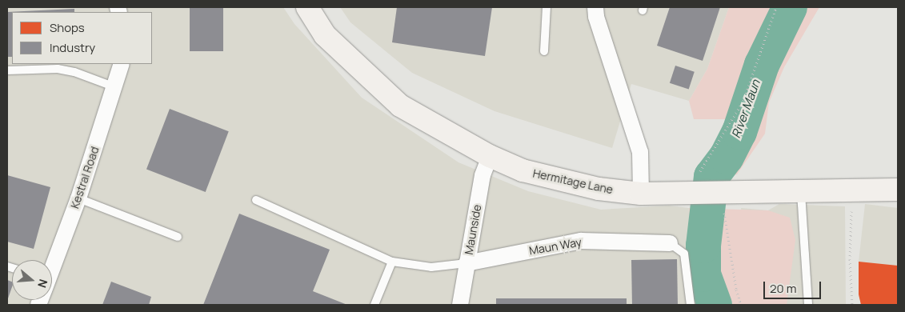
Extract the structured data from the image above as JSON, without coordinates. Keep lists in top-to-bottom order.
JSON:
{
  "streets": {
    "street": [
      "Kestral Road",
      "Hermitage Lane",
      "Maunside",
      "Maun Way"
    ]
  },
  "crossings": [
    ["Hermitage Lane", "Maunside"],
    ["Maunside", "Maun Way"]
  ],
  "water": ["River Maun"],
  "legend": ["Shops", "Industry"],
  "scale_bar": "20 m",
  "north": "right"
}
